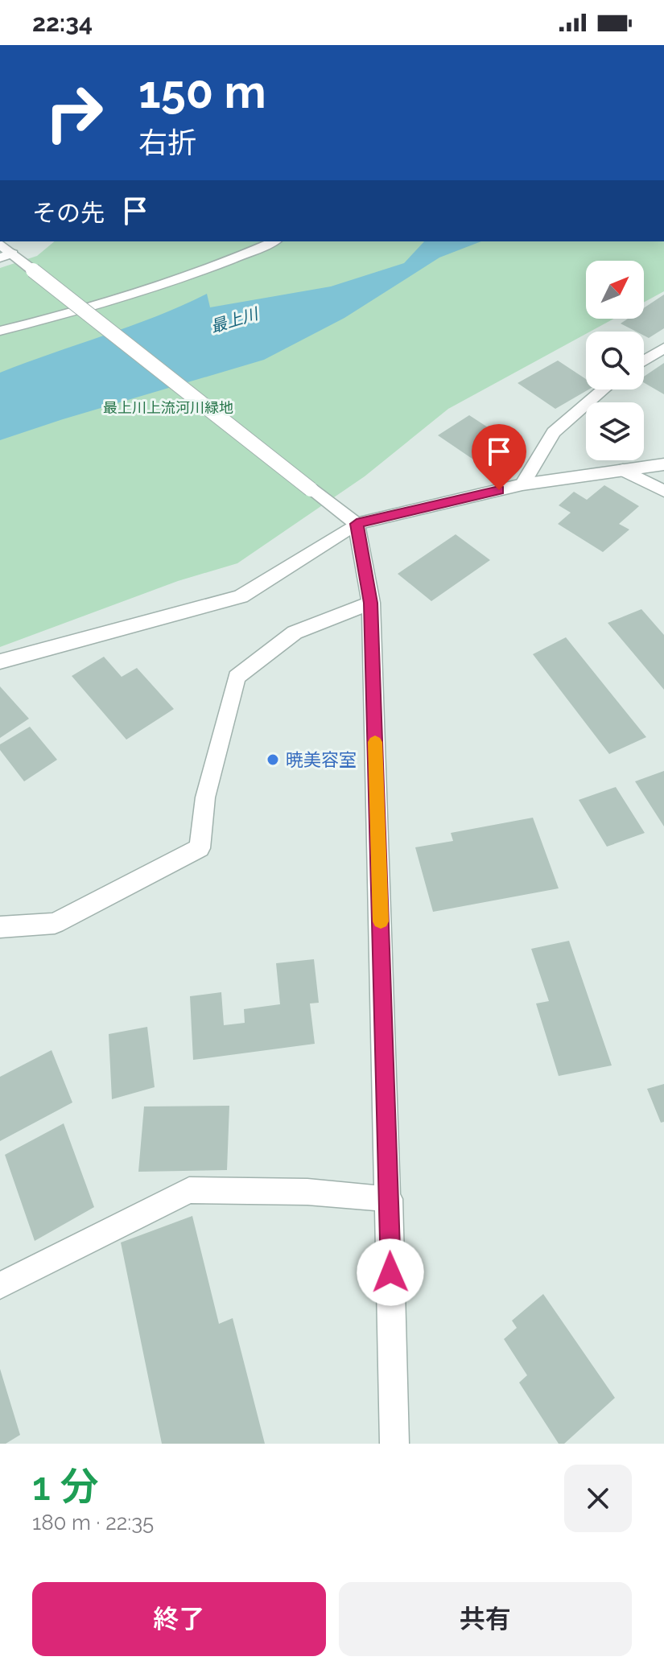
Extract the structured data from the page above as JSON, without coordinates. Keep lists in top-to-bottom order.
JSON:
{
  "water": ["最上川"],
  "parks": ["最上川上流河川緑地"],
  "places": ["暁美容室"],
  "north": "top right",
  "page": {
    "status": "22:34",
    "turn": ["150 m", "右折"],
    "then": "その先",
    "heading": ["1 分", "180 m · 22:35"],
    "buttons": ["終了", "共有"]
  }
}
